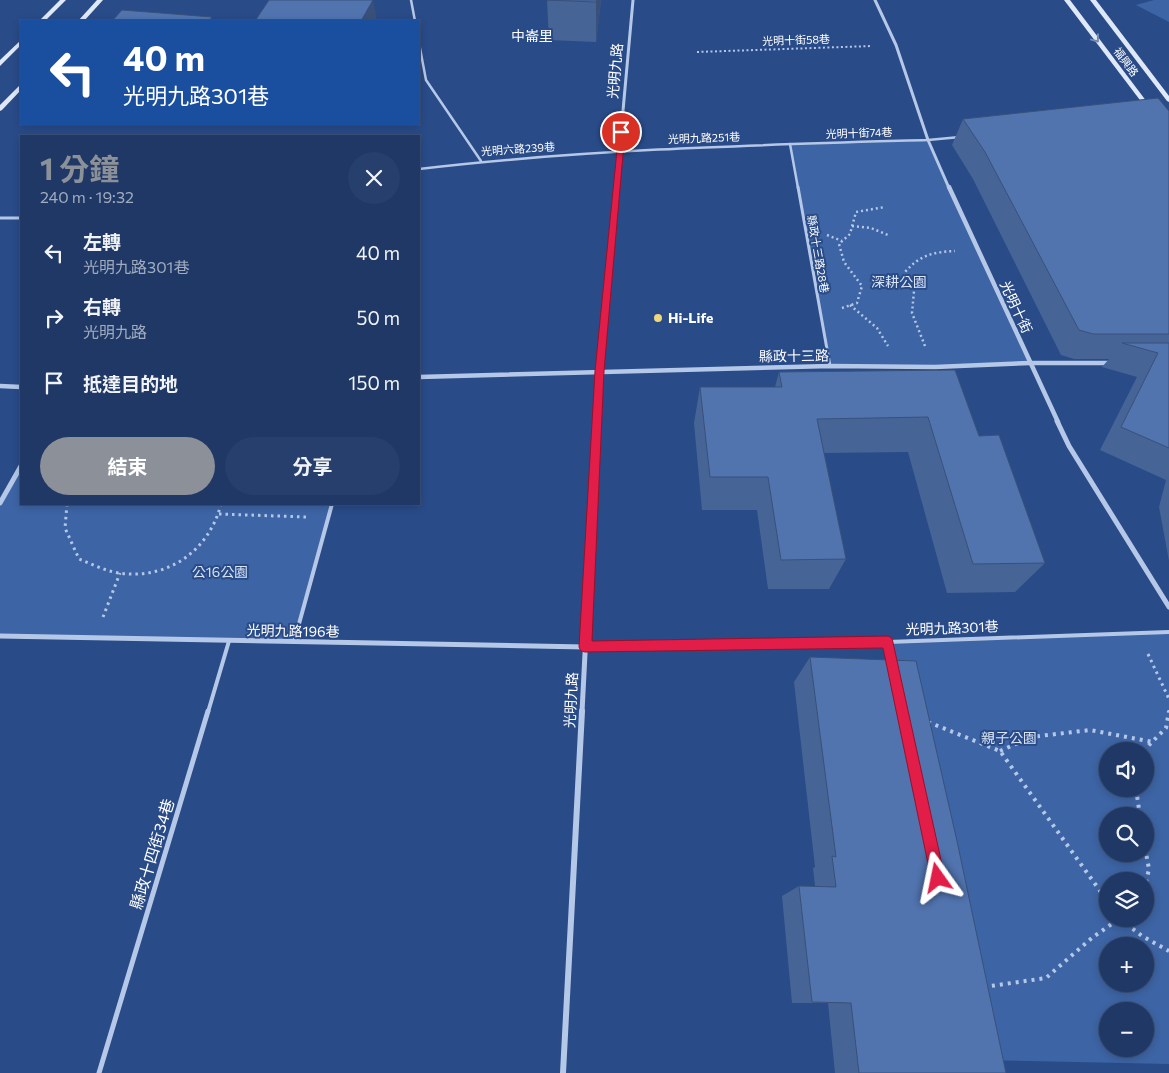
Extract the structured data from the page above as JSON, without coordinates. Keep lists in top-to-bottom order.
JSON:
{
  "streets": {
    "street": [
      "福興路",
      "光明九路",
      "光明十街",
      "縣政十三路",
      "光明九路196巷"
    ],
    "lane": [
      "光明十街74巷",
      "光明九路251巷",
      "光明六路239巷",
      "縣政十三路28巷",
      "光明九路301巷",
      "縣政十四街34巷"
    ],
    "path": ["光明十街58巷"]
  },
  "crossings": [
    ["光明十街58巷", "光明十街"],
    ["光明九路", "光明九路251巷"],
    ["光明九路", "光明六路239巷"],
    ["光明九路", "縣政十三路"],
    ["光明九路", "光明九路301巷"],
    ["光明九路", "光明九路196巷"],
    ["光明十街74巷", "光明九路251巷"],
    ["光明十街74巷", "縣政十三路28巷"],
    ["光明十街74巷", "光明十街"],
    ["光明九路251巷", "光明六路239巷"],
    ["光明九路251巷", "縣政十三路28巷"],
    ["縣政十三路28巷", "縣政十三路"],
    ["光明十街", "縣政十三路"],
    ["光明九路301巷", "光明九路196巷"],
    ["光明九路196巷", "縣政十四街34巷"]
  ],
  "districts": ["中崙里"],
  "parks": ["深耕公園", "公16公園", "親子公園"],
  "places": ["Hi-Life"],
  "page": {
    "turn": ["40 m", "光明九路301巷"],
    "heading": ["1 分鐘", "240 m · 19:32"],
    "list": [
      {
        "name": "左轉",
        "note": "光明九路301巷",
        "value": "40 m"
      },
      {
        "name": "右轉",
        "note": "光明九路",
        "value": "50 m"
      },
      {
        "name": "抵達目的地",
        "value": "150 m"
      }
    ],
    "buttons": ["結束", "分享"],
    "map_buttons": ["+", "−"]
  }
}
